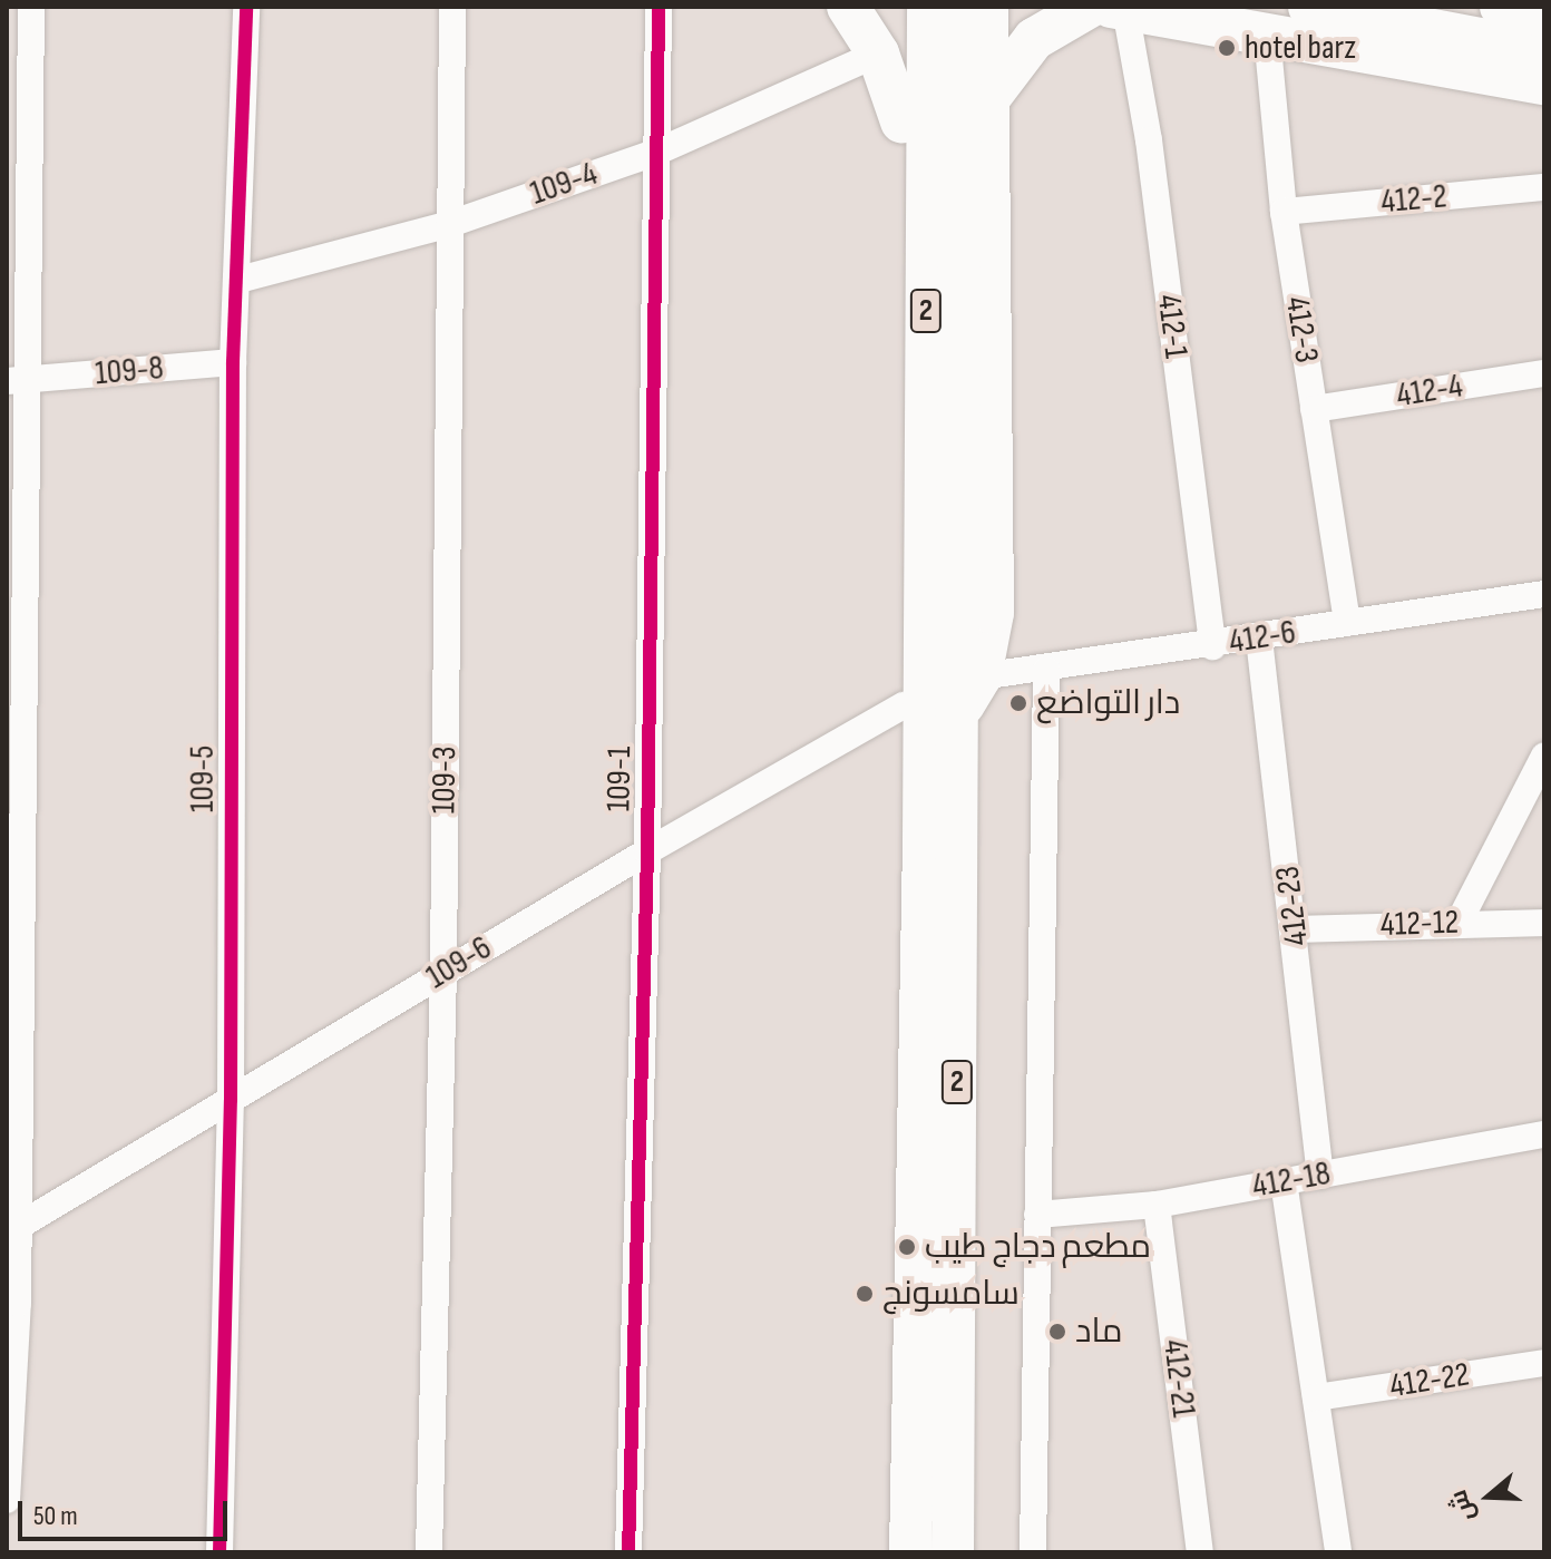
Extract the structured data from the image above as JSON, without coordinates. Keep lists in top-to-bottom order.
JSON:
{
  "streets": {
    "main road": ["2"],
    "street": [
      "109-4",
      "412-2",
      "412-1",
      "412-3",
      "109-8",
      "412-4",
      "412-6",
      "109-5",
      "109-1",
      "109-3",
      "412-23",
      "412-12",
      "109-6",
      "412-18",
      "412-21",
      "412-22"
    ]
  },
  "crossings": [
    ["109-4", "109-5"],
    ["109-4", "109-1"],
    ["109-4", "109-3"],
    ["412-2", "412-3"],
    ["412-1", "412-6"],
    ["412-3", "412-4"],
    ["412-3", "412-6"],
    ["109-8", "109-5"],
    ["412-6", "412-23"],
    ["109-5", "109-6"],
    ["109-1", "109-6"],
    ["109-3", "109-6"],
    ["412-23", "412-12"],
    ["412-23", "412-18"],
    ["412-18", "412-21"]
  ],
  "places": [
    "hotel barz",
    "دار التواضع",
    "مطعم دجاج طيب",
    "سامسونج",
    "ماد"
  ],
  "scale_bar": "50 m",
  "north": "left"
}
